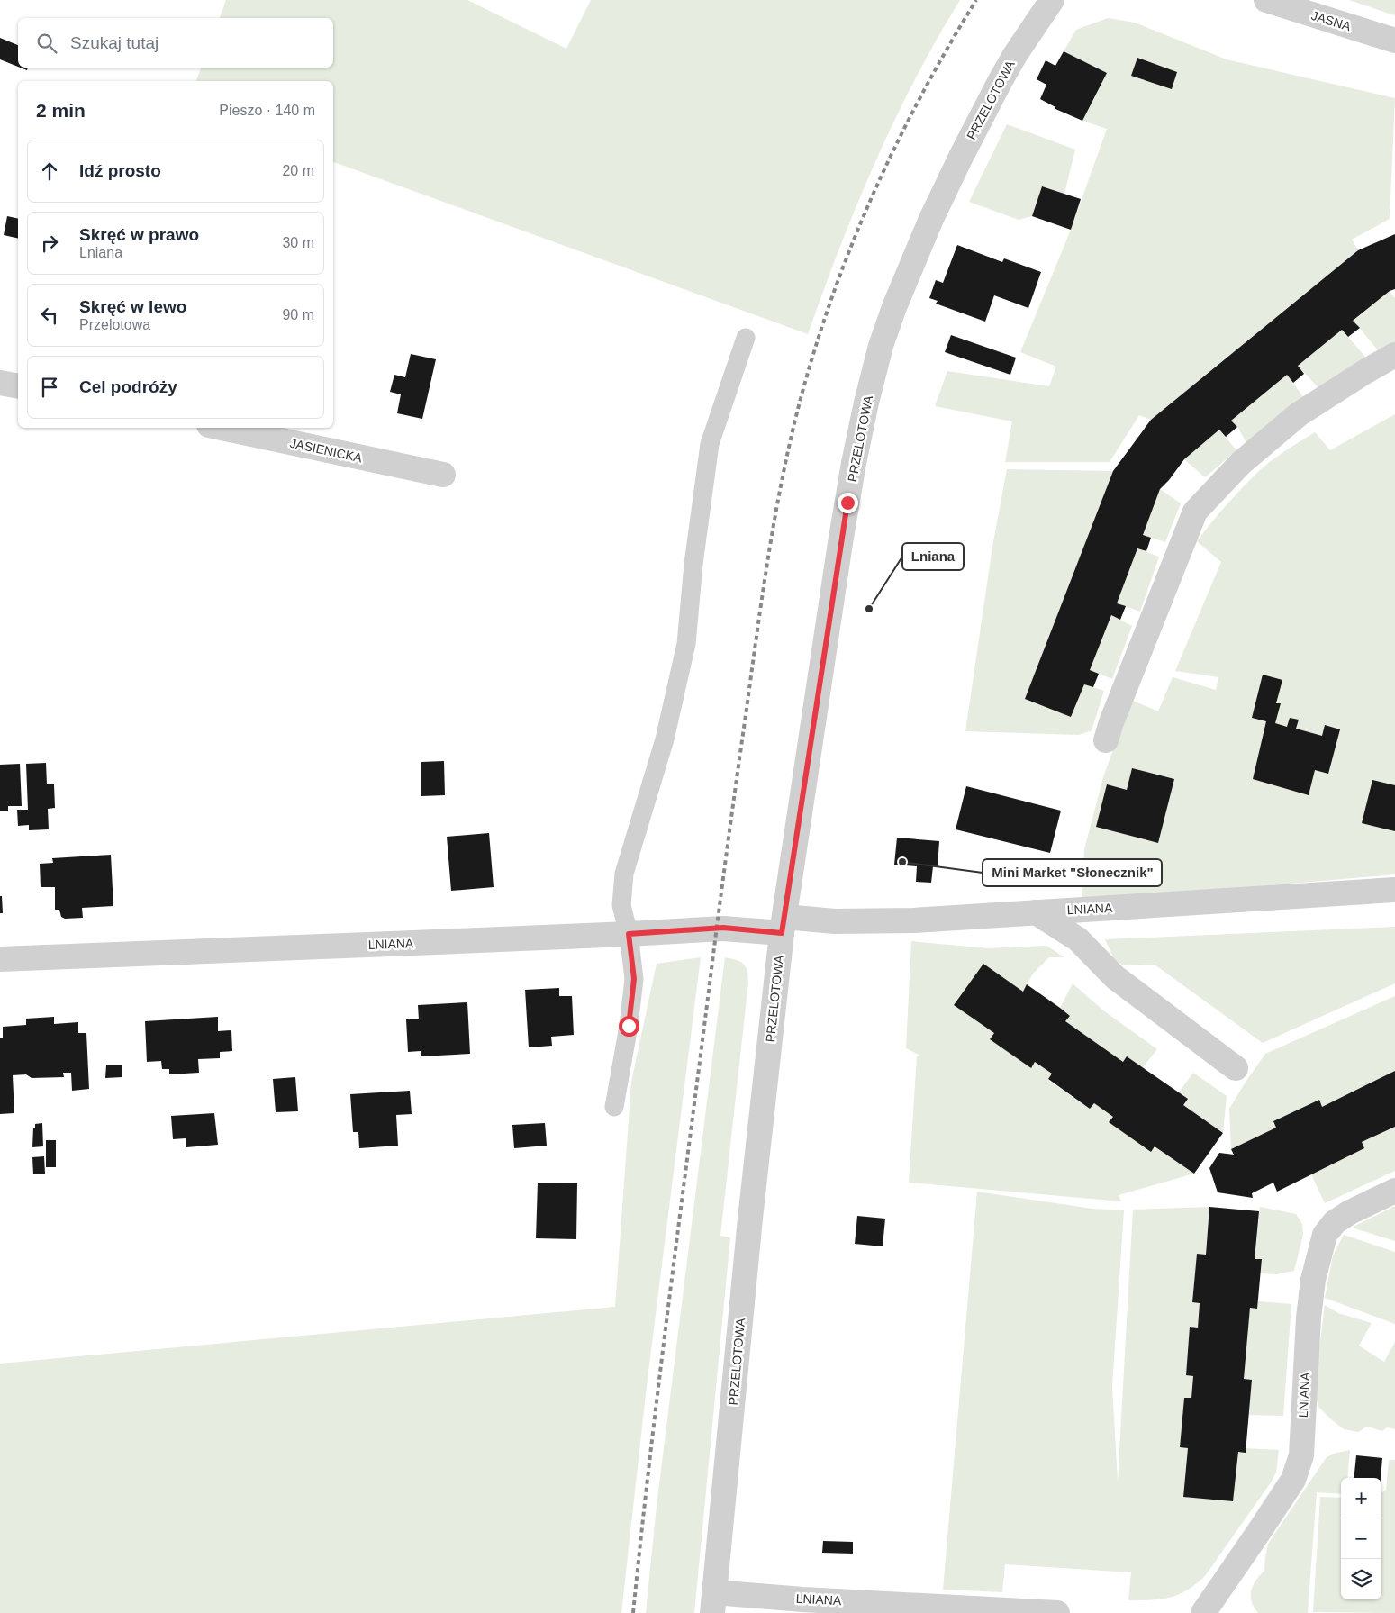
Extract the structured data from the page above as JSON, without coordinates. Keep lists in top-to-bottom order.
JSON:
{
  "streets": {
    "street": [
      "JASNA",
      "PRZELOTOWA",
      "JASIENICKA",
      "LNIANA"
    ]
  },
  "crossings": [
    ["PRZELOTOWA", "LNIANA"]
  ],
  "places": ["Lniana", "Mini Market \"Słonecznik\""],
  "page": {
    "search": "Szukaj tutaj",
    "heading": ["2 min", "Pieszo · 140 m"],
    "list": [
      ["Idź prosto", "20 m"],
      ["Skręć w prawo", "Lniana", "30 m"],
      ["Skręć w lewo", "Przelotowa", "90 m"],
      "Cel podróży"
    ],
    "map_buttons": ["+", "−"]
  }
}
